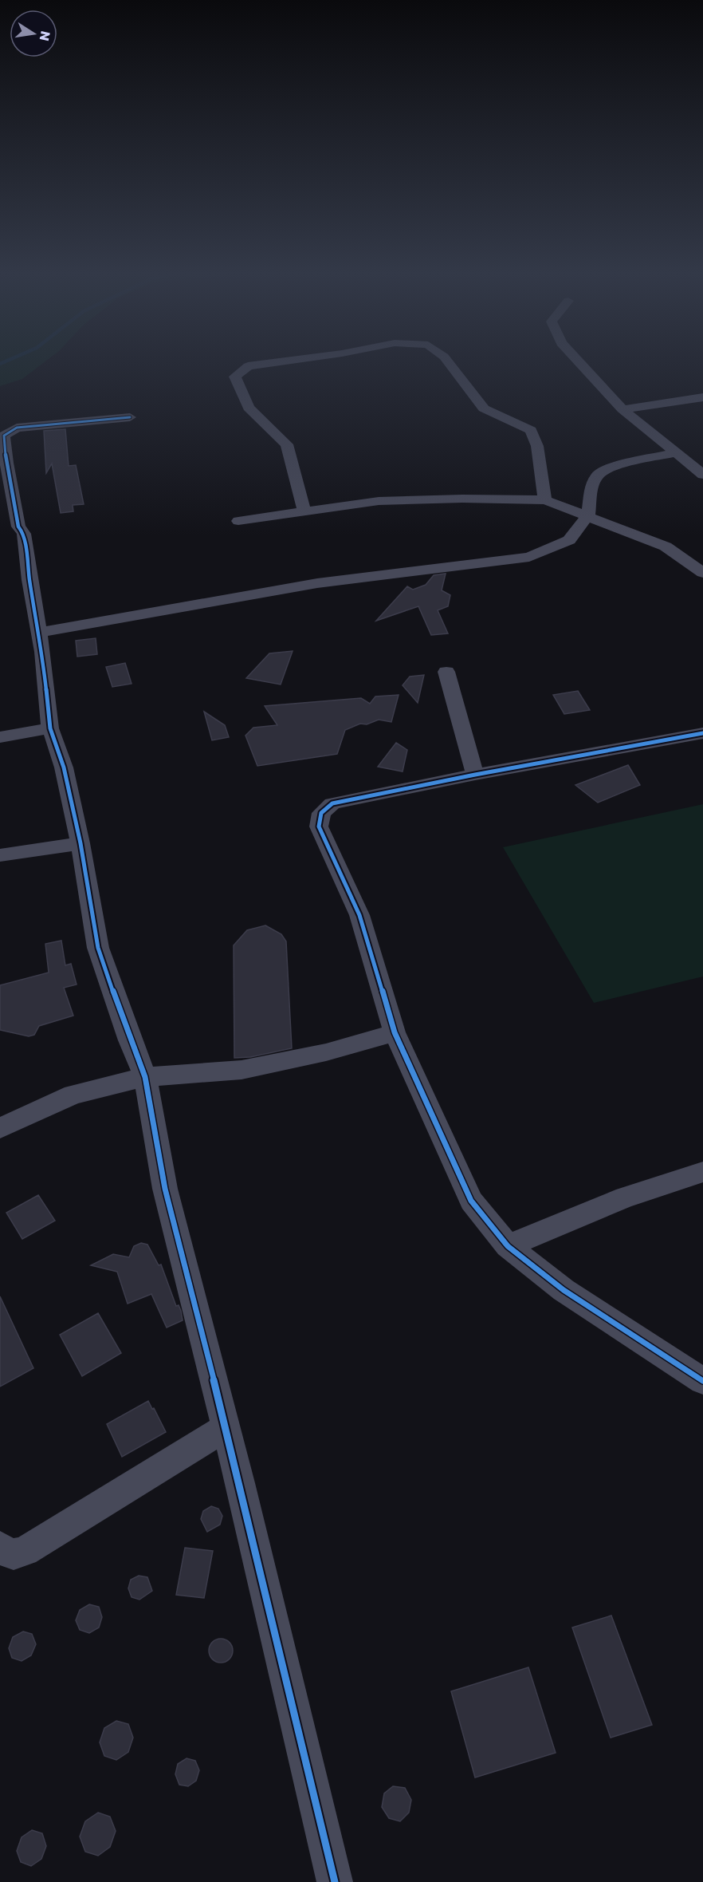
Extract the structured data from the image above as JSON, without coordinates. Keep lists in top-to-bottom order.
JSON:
{
  "north": "right"
}
